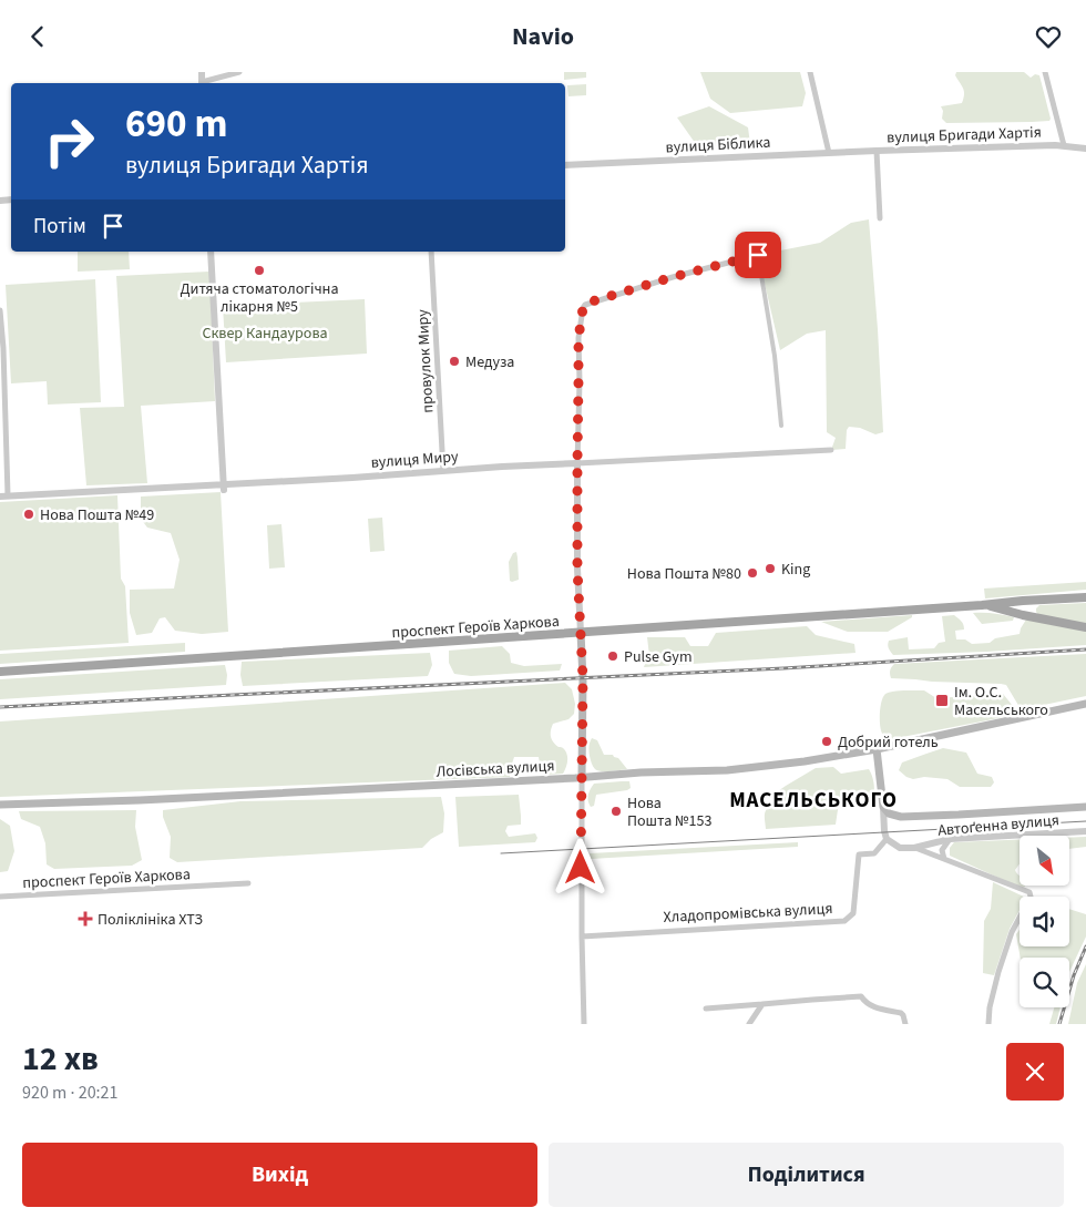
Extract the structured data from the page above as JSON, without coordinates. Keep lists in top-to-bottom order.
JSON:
{
  "streets": {
    "main road": ["проспект Героїв Харкова", "Лосівська вулиця"],
    "street": [
      "вулиця Бригади Хартія",
      "вулиця Біблика",
      "провулок Миру",
      "вулиця Миру",
      "Автоґенна вулиця",
      "Хладопромівська вулиця"
    ]
  },
  "crossings": [
    ["вулиця Бригади Хартія", "вулиця Біблика"],
    ["провулок Миру", "вулиця Миру"]
  ],
  "districts": ["МАСЕЛЬСЬКОГО"],
  "parks": ["Сквер Кандаурова"],
  "places": {
    "other": [
      "Дитяча стоматологiчна лiкарня №5",
      "Медуза",
      "Нова Пошта №49",
      "King",
      "Нова Пошта №80",
      "Pulse Gym",
      "Добрий готель",
      "Нова Пошта №153"
    ],
    "transit": ["Ім. О.С. Масельського"],
    "health": ["Поліклініка ХТЗ"]
  },
  "north": "bottom right",
  "page": {
    "header": "Navio",
    "turn": ["690 m", "вулиця Бригади Хартія"],
    "then": "Потім",
    "heading": ["12 хв", "920 m · 20:21"],
    "buttons": ["Вихід", "Поділитися"]
  }
}
